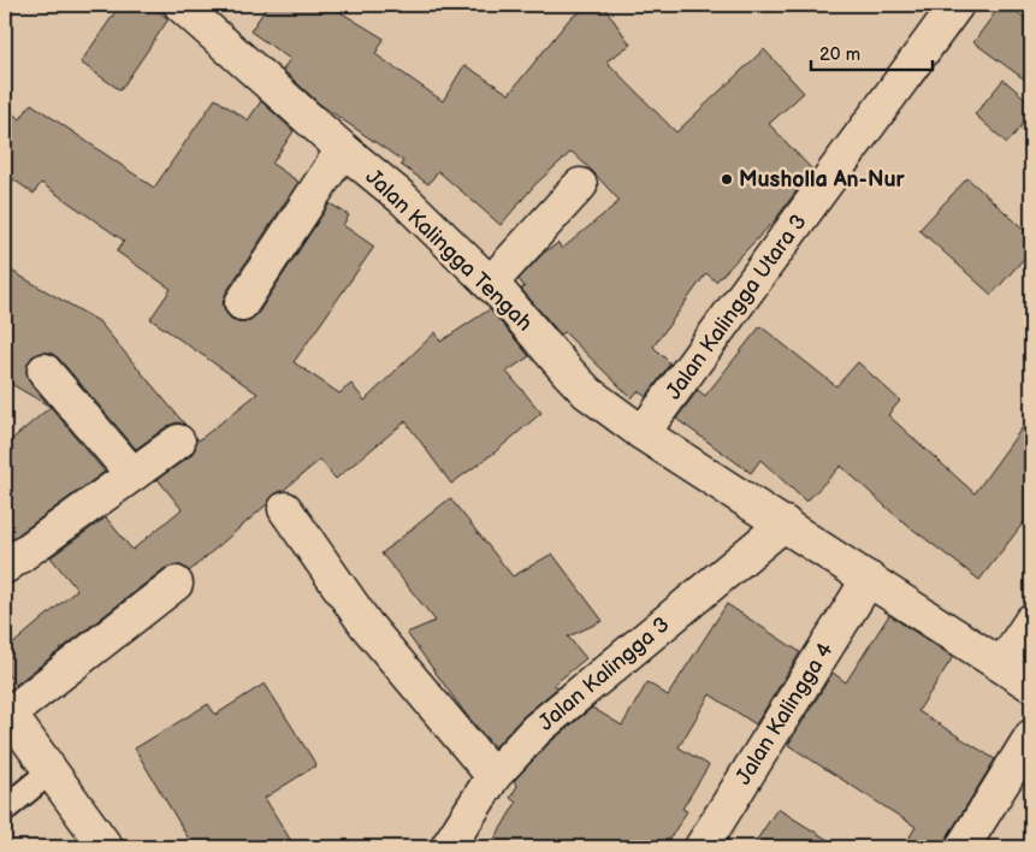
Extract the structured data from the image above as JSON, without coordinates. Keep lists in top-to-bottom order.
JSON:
{
  "streets": {
    "street": [
      "Jalan Kalingga Tengah",
      "Jalan Kalingga Utara 3",
      "Jalan Kalingga 3",
      "Jalan Kalingga 4"
    ]
  },
  "crossings": [
    ["Jalan Kalingga Tengah", "Jalan Kalingga Utara 3"],
    ["Jalan Kalingga Tengah", "Jalan Kalingga 3"],
    ["Jalan Kalingga Tengah", "Jalan Kalingga 4"]
  ],
  "places": ["Musholla An-Nur"],
  "scale_bar": "20 m"
}
